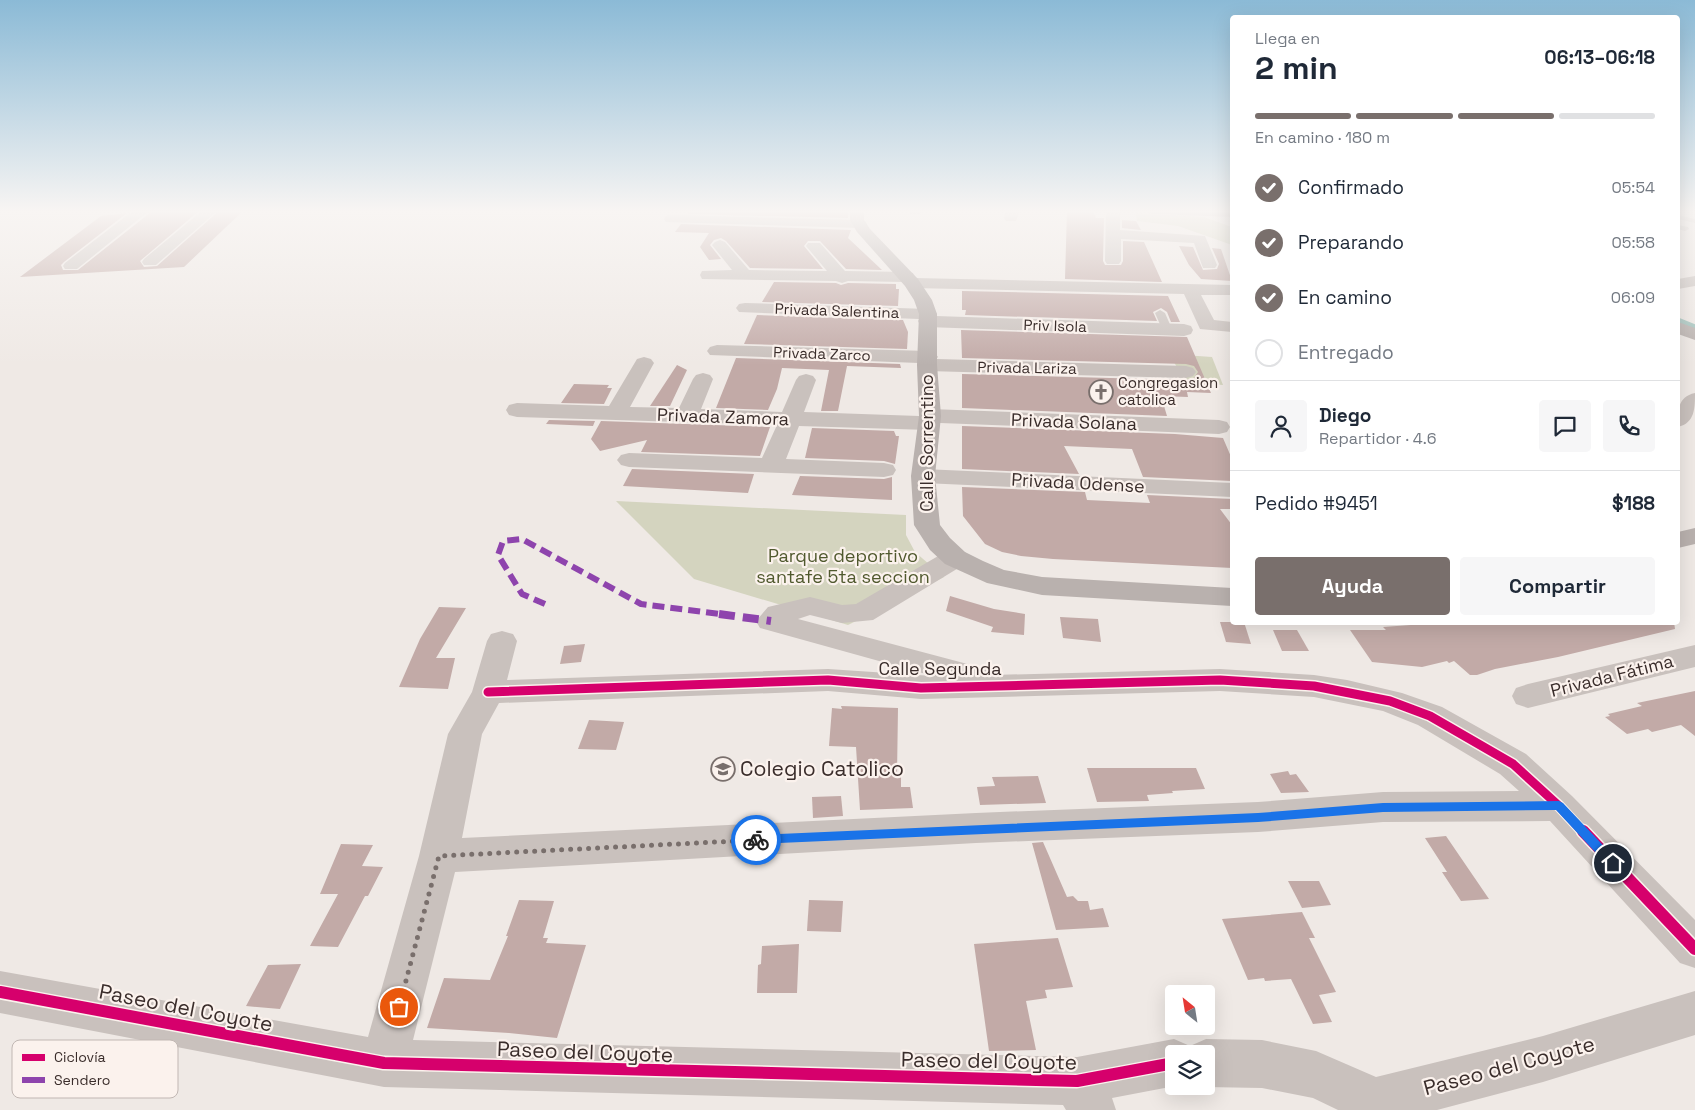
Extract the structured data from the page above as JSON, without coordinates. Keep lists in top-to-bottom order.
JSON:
{
  "streets": {
    "street": [
      "Privada Salentina",
      "Priv Isola",
      "Privada Zarco",
      "Privada Lariza",
      "Privada Zamora",
      "Privada Solana",
      "Calle Sorrentino",
      "Privada Odense",
      "Calle Segunda",
      "Privada Fátima",
      "Paseo del Coyote"
    ]
  },
  "crossings": [
    ["Privada Salentina", "Priv Isola"],
    ["Privada Salentina", "Calle Sorrentino"],
    ["Priv Isola", "Calle Sorrentino"],
    ["Privada Zarco", "Privada Lariza"],
    ["Privada Zarco", "Calle Sorrentino"],
    ["Privada Lariza", "Calle Sorrentino"],
    ["Privada Zamora", "Privada Solana"],
    ["Privada Zamora", "Calle Sorrentino"],
    ["Privada Solana", "Calle Sorrentino"],
    ["Calle Sorrentino", "Privada Odense"]
  ],
  "parks": ["Parque deportivo santafe 5ta seccion"],
  "places": {
    "church": ["Congregasion catolica"],
    "school or university": ["Colegio Catolico"]
  },
  "legend": ["Ciclovía", "Sendero"],
  "north": "top left",
  "page": {
    "heading": ["2 min", "Llega en", "06:13–06:18"],
    "panel": [
      "Diego",
      "Repartidor · 4.6",
      "Pedido #9451",
      "$188"
    ],
    "bar": "En camino · 180 m",
    "list": [
      ["Confirmado", "05:54"],
      ["Preparando", "05:58"],
      ["En camino", "06:09"],
      "Entregado"
    ],
    "buttons": ["Ayuda", "Compartir"]
  }
}
